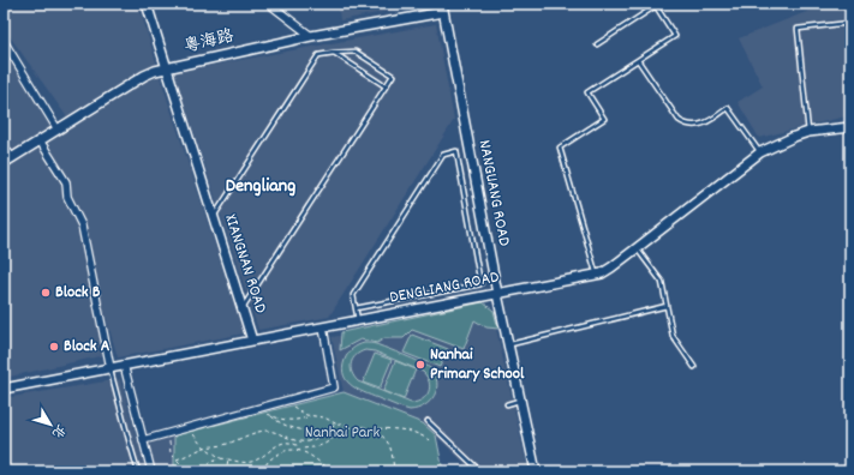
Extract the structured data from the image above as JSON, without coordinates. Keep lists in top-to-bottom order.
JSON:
{
  "streets": {
    "main road": [
      "粤海路",
      "NANGUANG ROAD",
      "XIANGNAN ROAD",
      "DENGLIANG ROAD"
    ]
  },
  "crossings": [
    ["粤海路", "NANGUANG ROAD"],
    ["粤海路", "XIANGNAN ROAD"],
    ["NANGUANG ROAD", "DENGLIANG ROAD"],
    ["XIANGNAN ROAD", "DENGLIANG ROAD"]
  ],
  "districts": ["Dengliang"],
  "parks": ["Nanhai Park"],
  "places": ["Block B", "Block A", "Nanhai Primary School"],
  "north": "bottom right"
}
